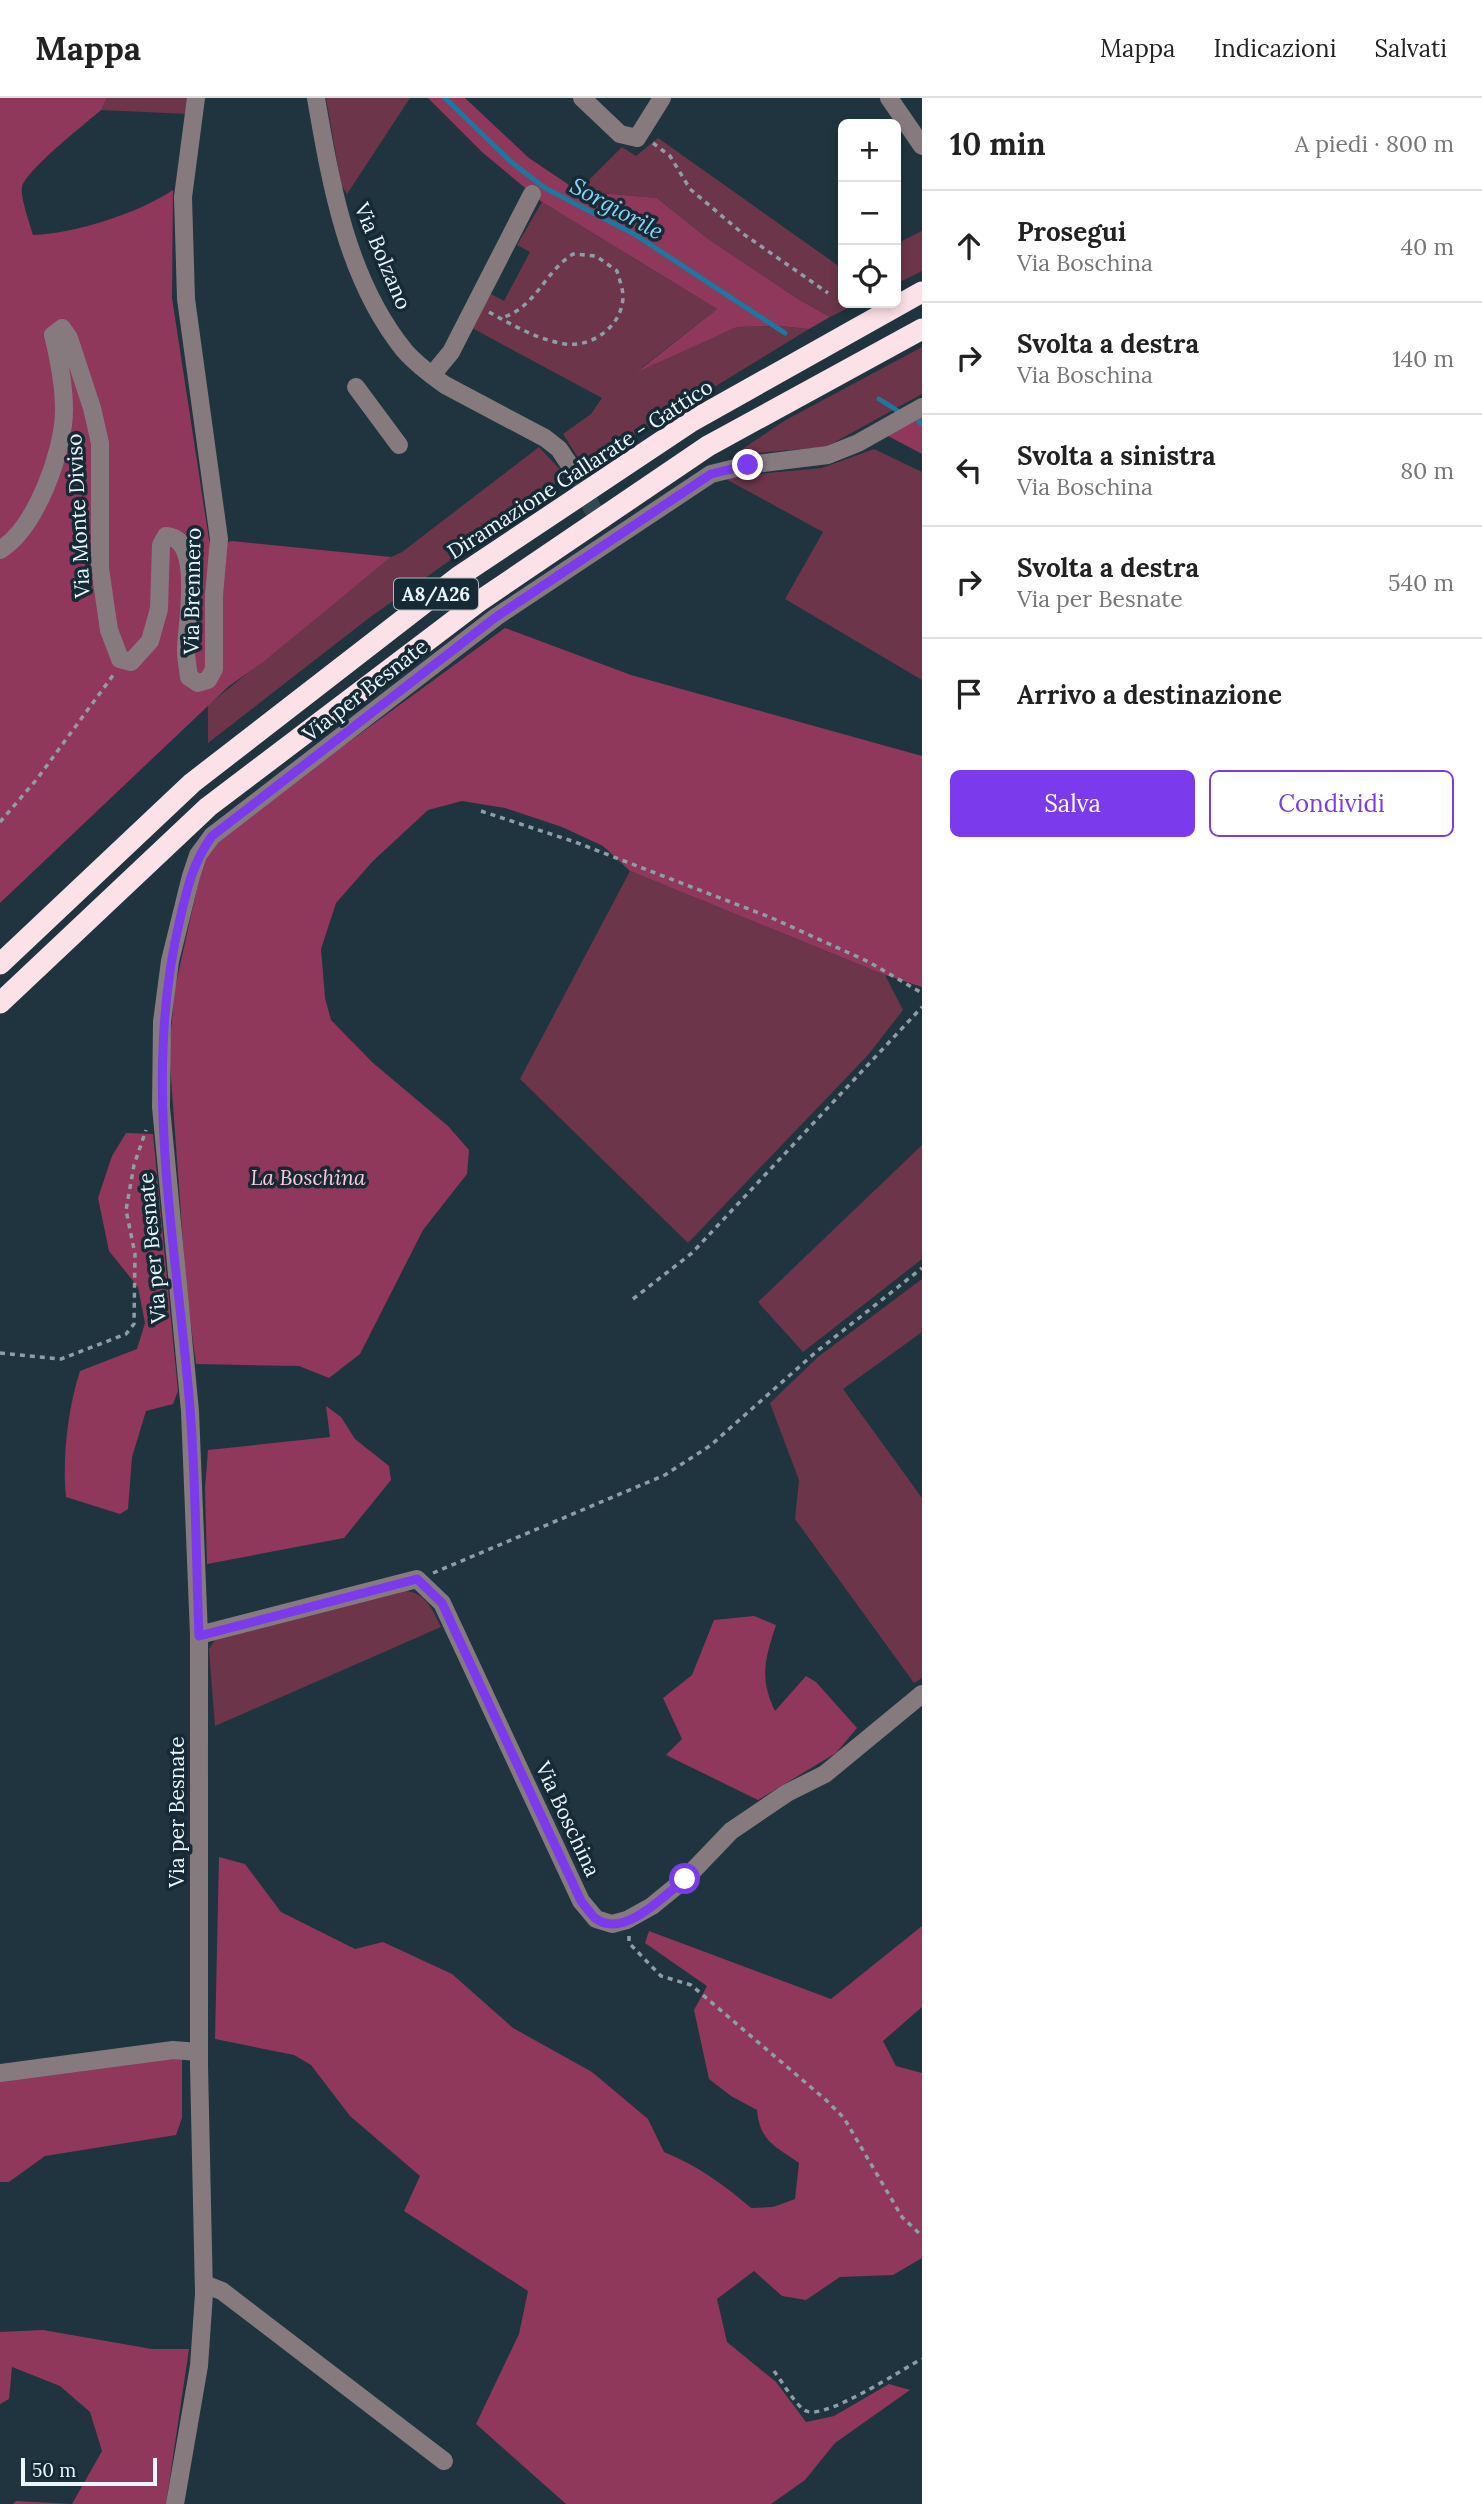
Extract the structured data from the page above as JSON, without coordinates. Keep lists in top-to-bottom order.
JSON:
{
  "streets": {
    "highway": ["Diramazione Gallarate - Gattico", "A8/A26"],
    "street": [
      "Via Bolzano",
      "Via Monte Diviso",
      "Via Brennero",
      "Via per Besnate",
      "Via Boschina"
    ]
  },
  "crossings": [
    ["Via Monte Diviso", "Via Brennero"]
  ],
  "water": ["Sorgiorile"],
  "parks": ["La Boschina"],
  "scale_bar": "50 m",
  "page": {
    "header": "Mappa",
    "nav": ["Mappa", "Indicazioni", "Salvati"],
    "heading": ["10 min", "A piedi · 800 m"],
    "map_buttons": ["+", "−"],
    "list": [
      ["Prosegui", "Via Boschina", "40 m"],
      ["Svolta a destra", "Via Boschina", "140 m"],
      ["Svolta a sinistra", "Via Boschina", "80 m"],
      ["Svolta a destra", "Via per Besnate", "540 m"],
      "Arrivo a destinazione"
    ],
    "buttons": ["Salva", "Condividi"],
    "scale": "50 m"
  }
}
